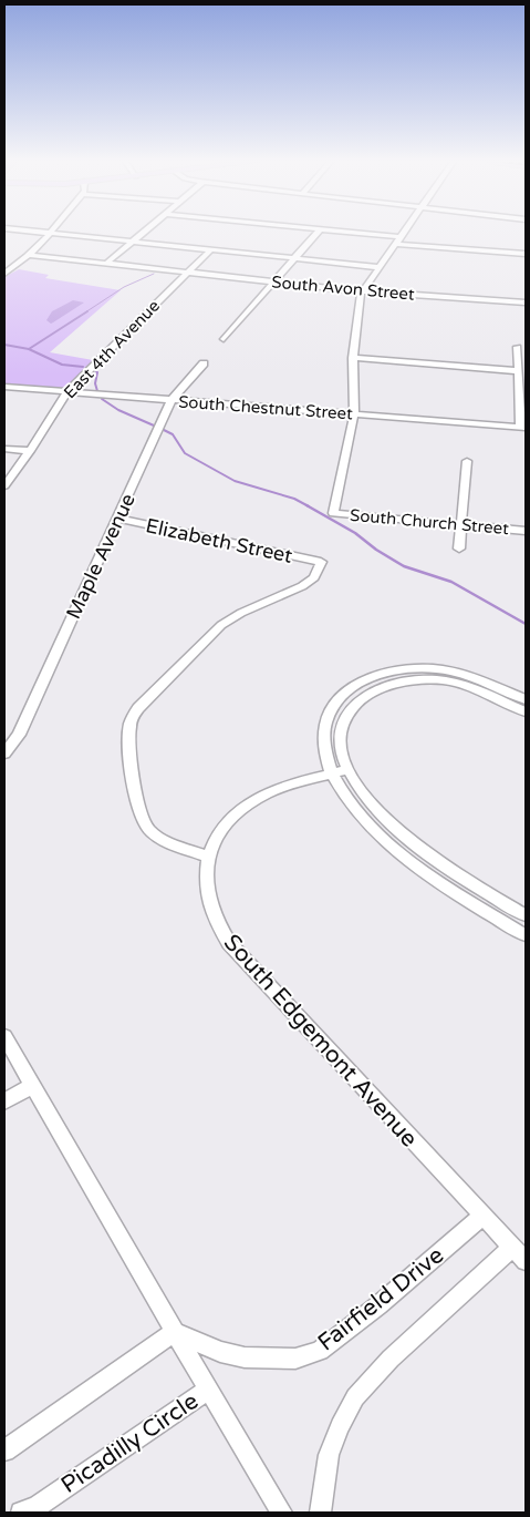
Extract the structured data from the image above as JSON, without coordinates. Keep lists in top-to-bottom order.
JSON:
{
  "streets": {
    "street": [
      "South Avon Street",
      "East 4th Avenue",
      "South Chestnut Street",
      "South Church Street",
      "Elizabeth Street",
      "Maple Avenue",
      "South Edgemont Avenue",
      "Fairfield Drive",
      "Picadilly Circle"
    ]
  },
  "crossings": [
    ["South Avon Street", "East 4th Avenue"],
    ["East 4th Avenue", "South Chestnut Street"],
    ["South Chestnut Street", "South Church Street"],
    ["South Chestnut Street", "Maple Avenue"],
    ["Elizabeth Street", "Maple Avenue"],
    ["Elizabeth Street", "South Edgemont Avenue"],
    ["South Edgemont Avenue", "Fairfield Drive"]
  ]
}
